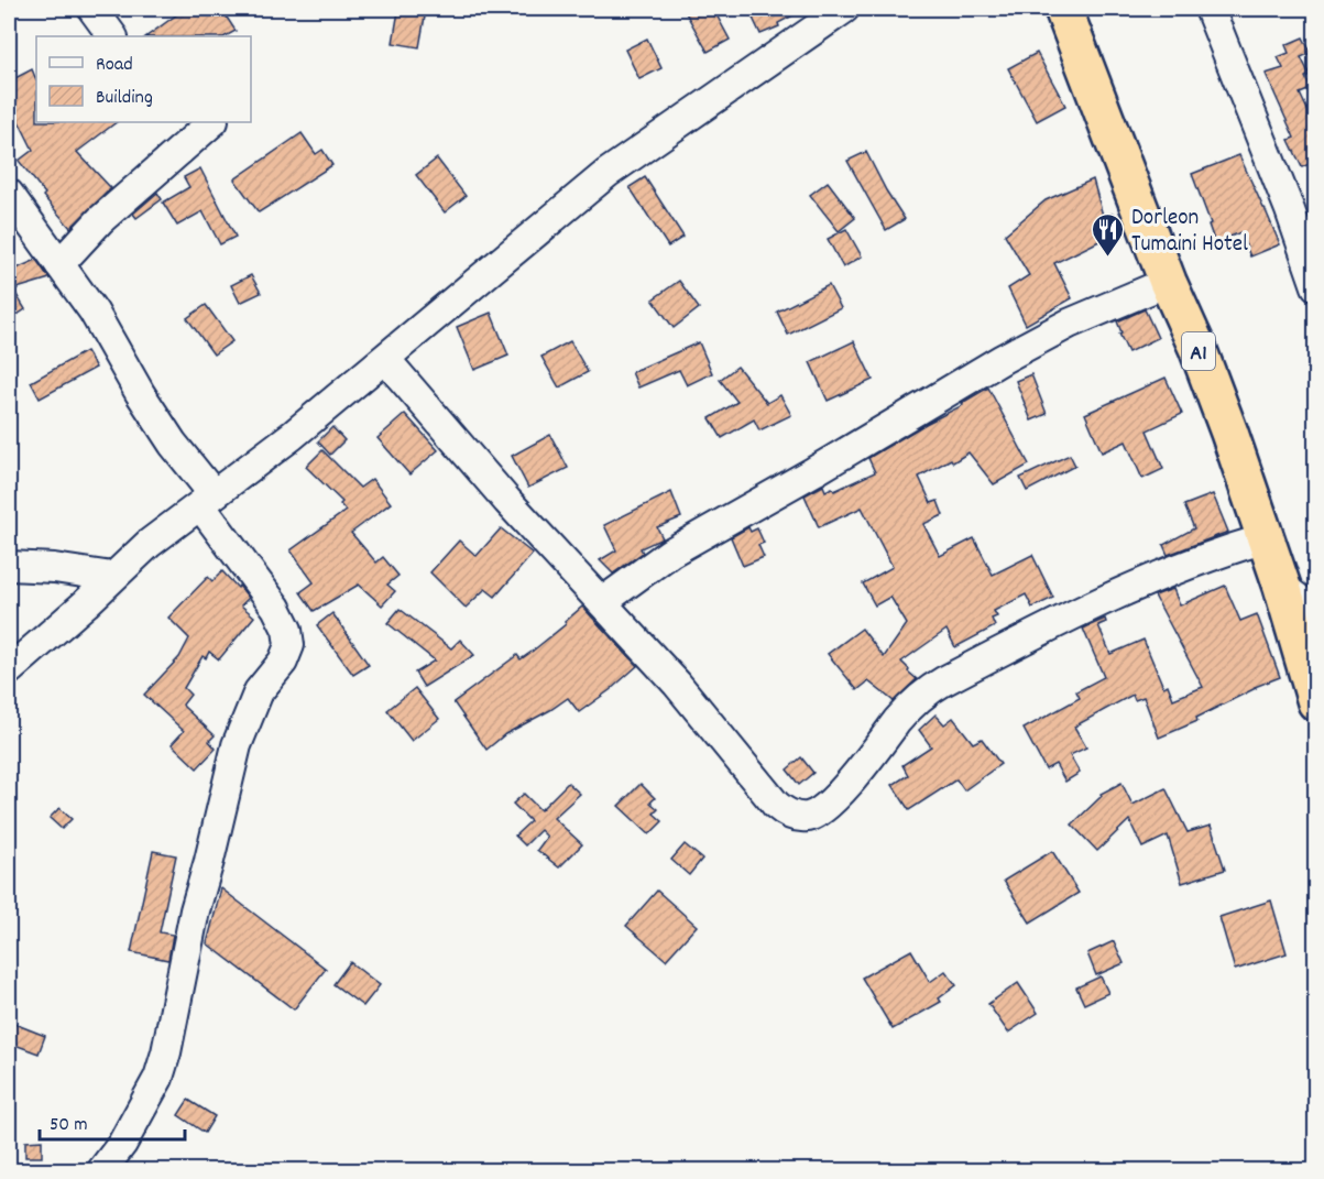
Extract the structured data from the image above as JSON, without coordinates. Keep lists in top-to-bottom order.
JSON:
{
  "streets": {
    "highway": ["A1"]
  },
  "places": {
    "restaurant": ["Dorleon Tumaini Hotel"]
  },
  "legend": ["Road", "Building"],
  "scale_bar": "50 m"
}
